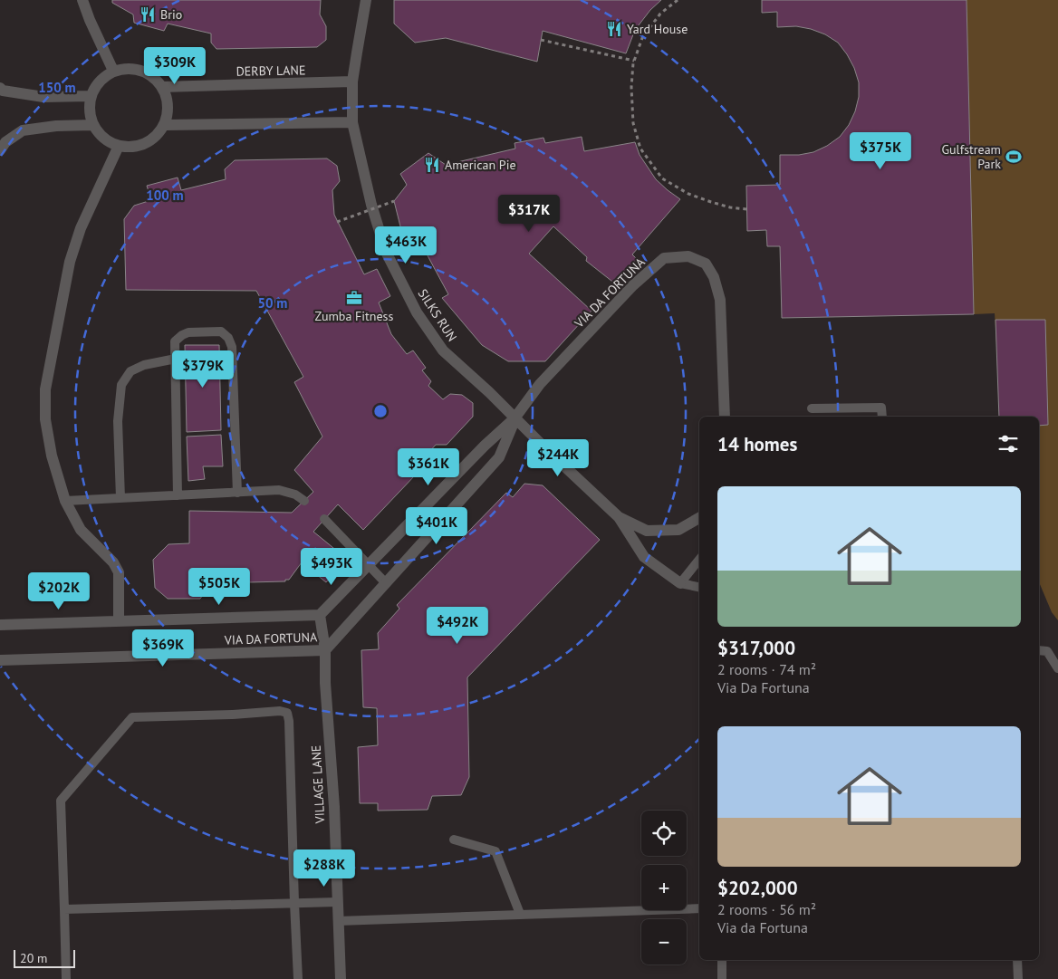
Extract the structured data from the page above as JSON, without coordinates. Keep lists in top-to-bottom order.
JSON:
{
  "streets": {
    "street": [
      "DERBY LANE",
      "VIA DA FORTUNA",
      "SILKS RUN",
      "VILLAGE LANE"
    ]
  },
  "crossings": [
    ["DERBY LANE", "SILKS RUN"],
    ["VIA DA FORTUNA", "SILKS RUN"],
    ["VIA DA FORTUNA", "VILLAGE LANE"]
  ],
  "places": {
    "restaurant": ["Brio", "Yard House", "American Pie"],
    "sports": ["Gulfstream Park"],
    "office": ["Zumba Fitness"]
  },
  "scale_bar": "20 m",
  "page": {
    "price": [
      "$309K",
      "$375K",
      "$317K",
      "$463K",
      "$379K",
      "$244K",
      "$361K",
      "$401K",
      "$493K",
      "$505K",
      "$202K",
      "$492K",
      "$369K",
      "$288K"
    ],
    "heading": "14 homes",
    "list": [
      {
        "name": "$317,000",
        "note": "2 rooms · 74 m² · Via Da Fortuna"
      },
      {
        "name": "$202,000",
        "note": "2 rooms · 56 m² · Via da Fortuna"
      }
    ],
    "map_buttons": ["+", "−"],
    "scale": "20 m"
  },
  "rings": ["150 m", "100 m", "50 m"]
}
